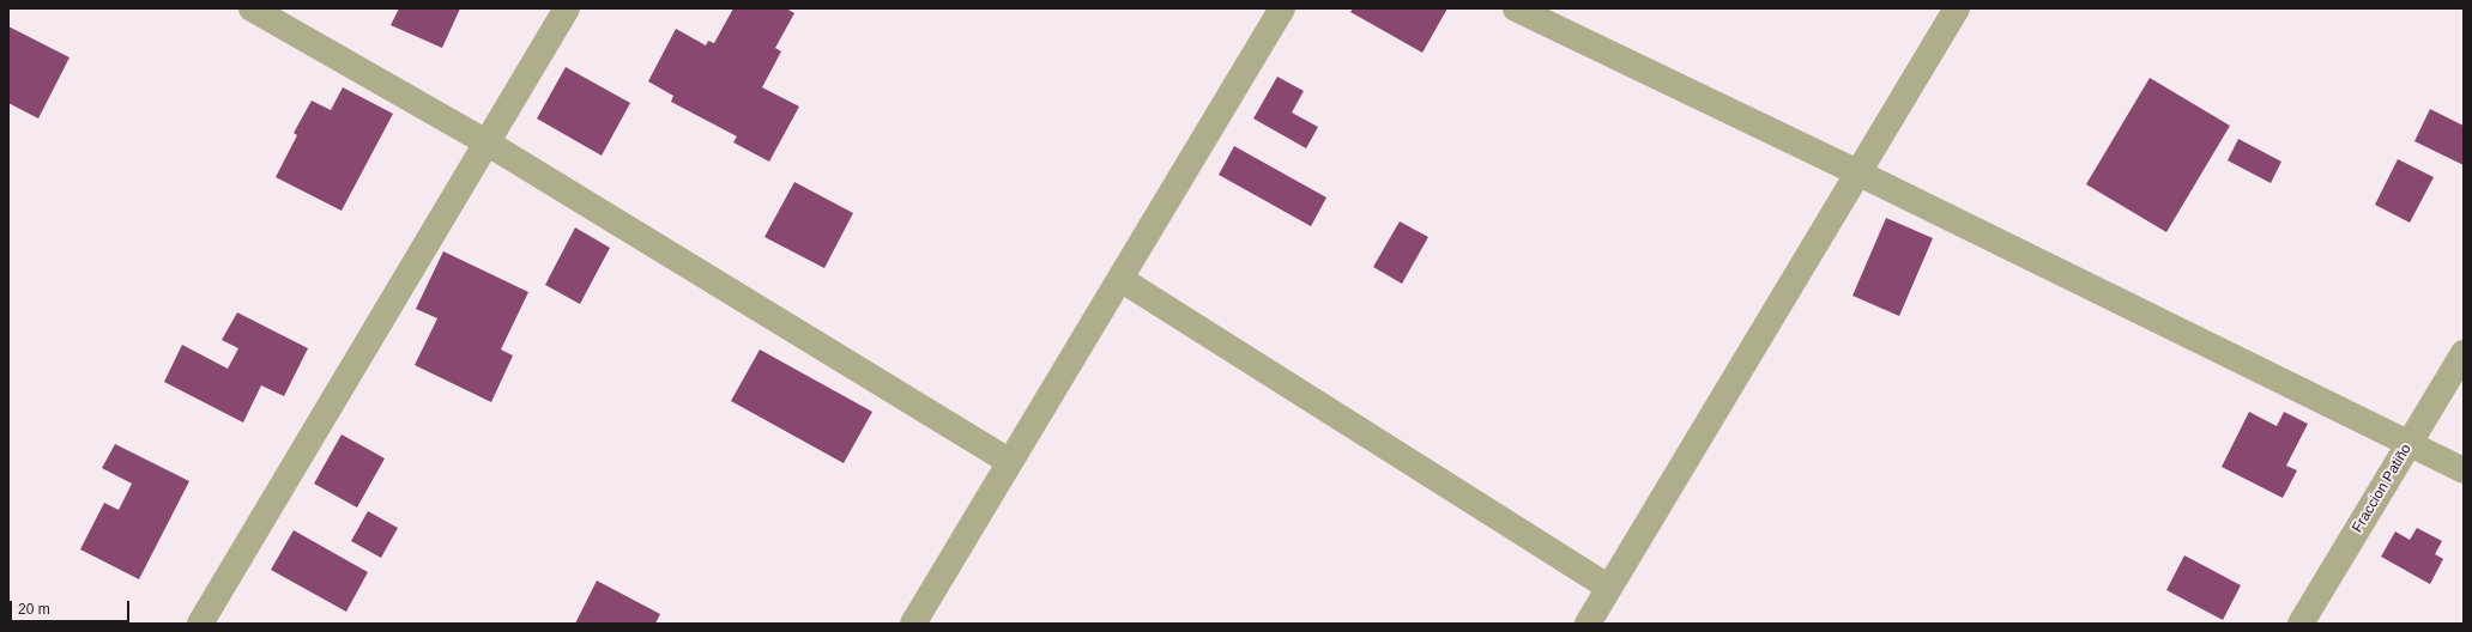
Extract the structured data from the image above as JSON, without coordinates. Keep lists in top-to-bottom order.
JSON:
{
  "streets": {
    "street": ["Fraccion Patiño"]
  },
  "scale_bar": "20 m"
}
